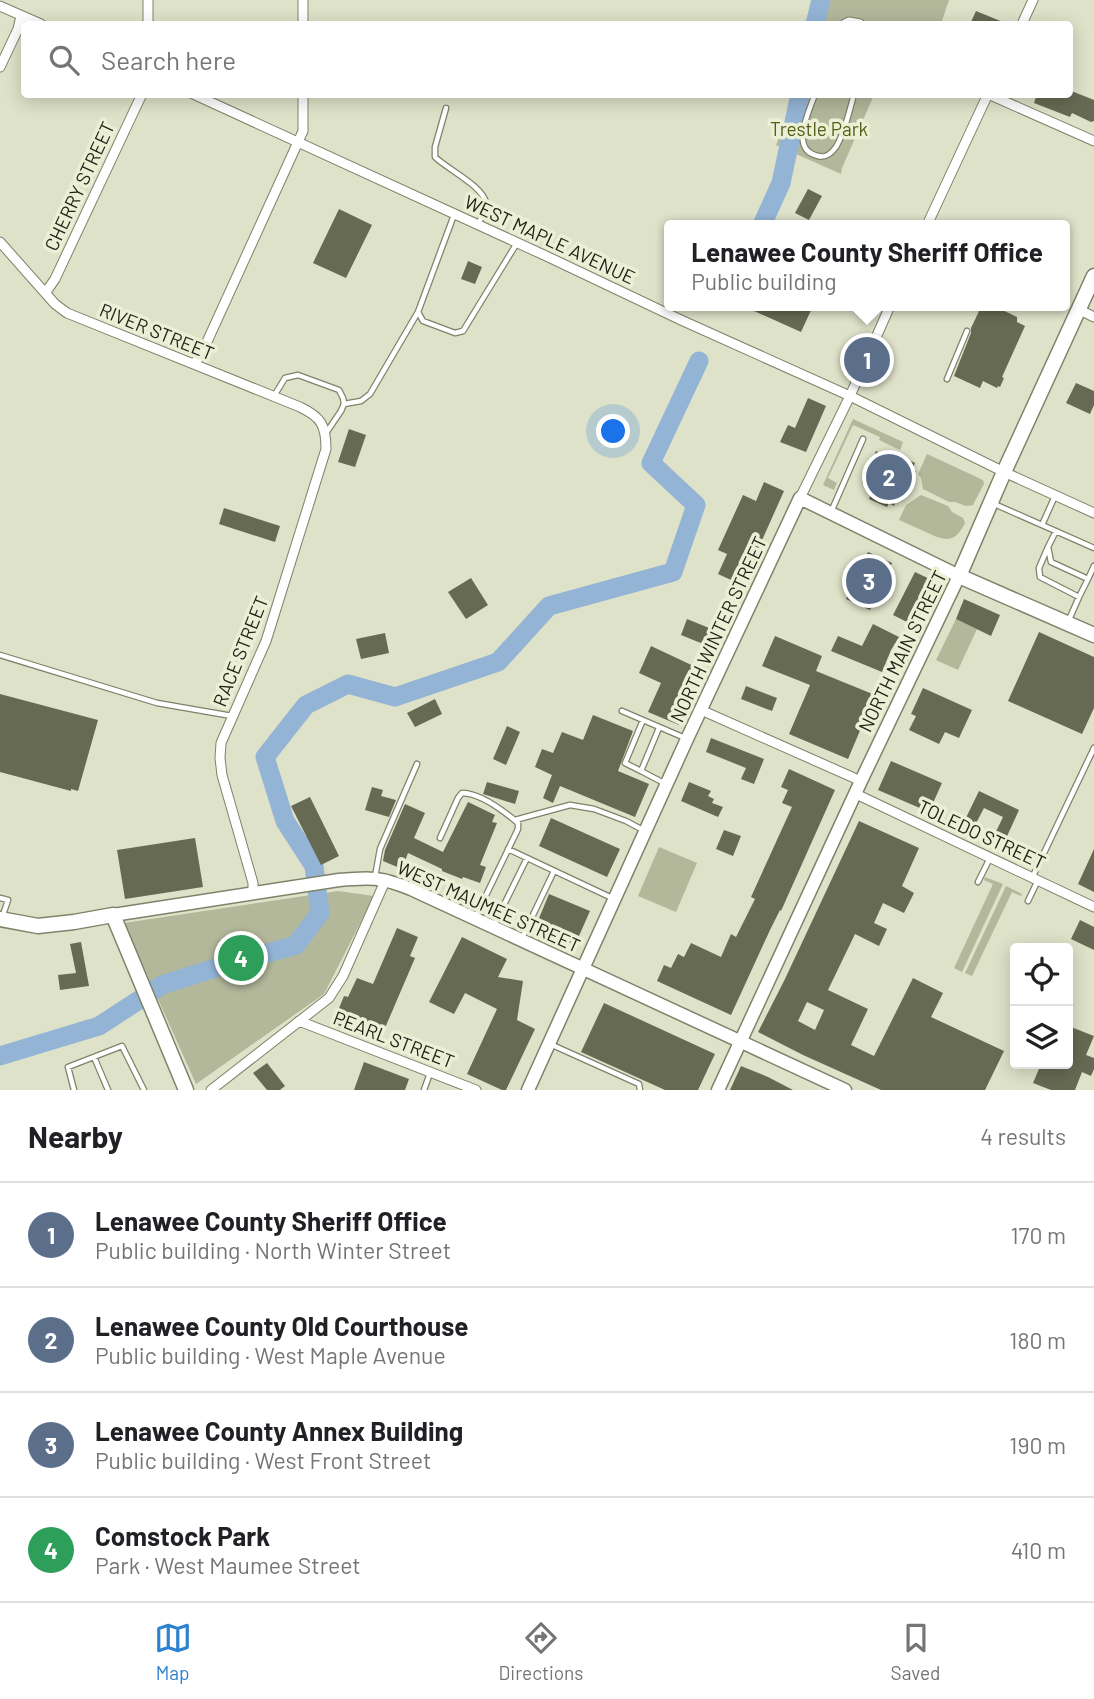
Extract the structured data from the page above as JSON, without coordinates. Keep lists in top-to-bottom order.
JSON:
{
  "streets": {
    "main road": ["NORTH MAIN STREET", "WEST MAUMEE STREET"],
    "street": [
      "CHERRY STREET",
      "WEST MAPLE AVENUE",
      "RIVER STREET",
      "NORTH WINTER STREET",
      "RACE STREET",
      "TOLEDO STREET",
      "PEARL STREET"
    ]
  },
  "crossings": [
    ["CHERRY STREET", "RIVER STREET"],
    ["WEST MAPLE AVENUE", "NORTH WINTER STREET"],
    ["WEST MAPLE AVENUE", "NORTH MAIN STREET"],
    ["RIVER STREET", "RACE STREET"],
    ["NORTH WINTER STREET", "WEST MAUMEE STREET"],
    ["RACE STREET", "WEST MAUMEE STREET"],
    ["NORTH MAIN STREET", "TOLEDO STREET"],
    ["NORTH MAIN STREET", "WEST MAUMEE STREET"]
  ],
  "parks": ["Trestle Park"],
  "page": {
    "search": "Search here",
    "popup": ["Lenawee County Sheriff Office", "Public building"],
    "pins": [
      "1",
      "2",
      "3",
      "4"
    ],
    "heading": ["Nearby", "4 results"],
    "list": [
      {
        "mark": "1",
        "name": "Lenawee County Sheriff Office",
        "note": "Public building · North Winter Street",
        "value": "170 m"
      },
      {
        "mark": "2",
        "name": "Lenawee County Old Courthouse",
        "note": "Public building · West Maple Avenue",
        "value": "180 m"
      },
      {
        "mark": "3",
        "name": "Lenawee County Annex Building",
        "note": "Public building · West Front Street",
        "value": "190 m"
      },
      {
        "mark": "4",
        "name": "Comstock Park",
        "note": "Park · West Maumee Street",
        "value": "410 m"
      }
    ],
    "nav": ["Map", "Directions", "Saved"]
  }
}
